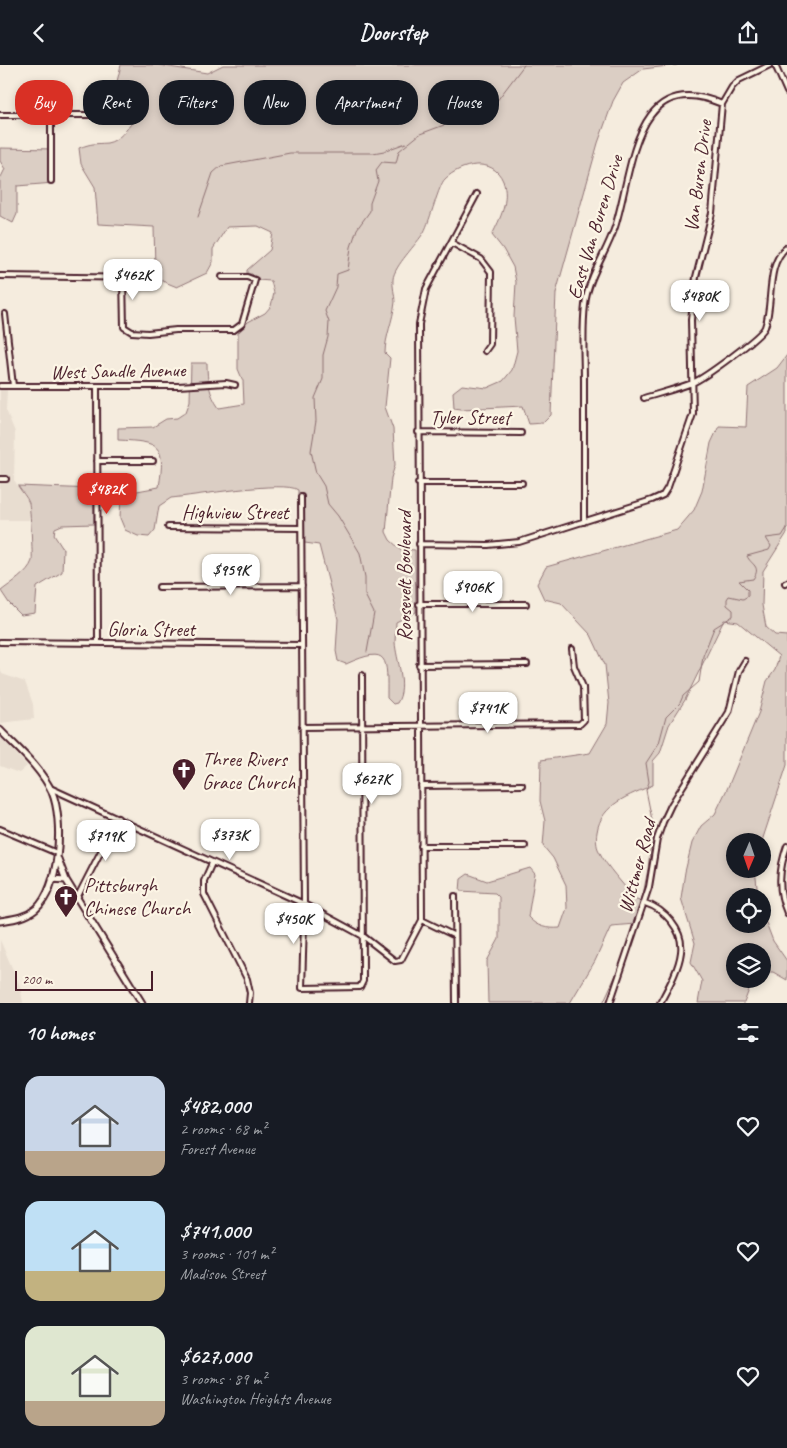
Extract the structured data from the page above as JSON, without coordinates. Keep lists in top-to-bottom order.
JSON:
{
  "streets": {
    "street": [
      "Van Buren Drive",
      "East Van Buren Drive",
      "West Sandle Avenue",
      "Tyler Street",
      "Highview Street",
      "Roosevelt Boulevard",
      "Gloria Street",
      "Wittmer Road"
    ]
  },
  "crossings": [
    ["Van Buren Drive", "East Van Buren Drive"],
    ["Tyler Street", "Roosevelt Boulevard"]
  ],
  "places": {
    "church": ["Three Rivers Grace Church", "Pittsburgh Chinese Church"]
  },
  "scale_bar": "200 m",
  "north": "bottom",
  "page": {
    "header": "Doorstep",
    "chip": [
      "Buy",
      "Rent",
      "Filters",
      "New",
      "Apartment",
      "House"
    ],
    "price": [
      "$462K",
      "$480K",
      "$482K",
      "$959K",
      "$906K",
      "$741K",
      "$627K",
      "$373K",
      "$719K",
      "$450K"
    ],
    "scale": "200 m",
    "heading": "10 homes",
    "list": [
      {
        "name": "$482,000",
        "note": "2 rooms · 68 m² · Forest Avenue"
      },
      {
        "name": "$741,000",
        "note": "3 rooms · 101 m² · Madison Street"
      },
      {
        "name": "$627,000",
        "note": "3 rooms · 89 m² · Washington Heights Avenue"
      }
    ]
  }
}
